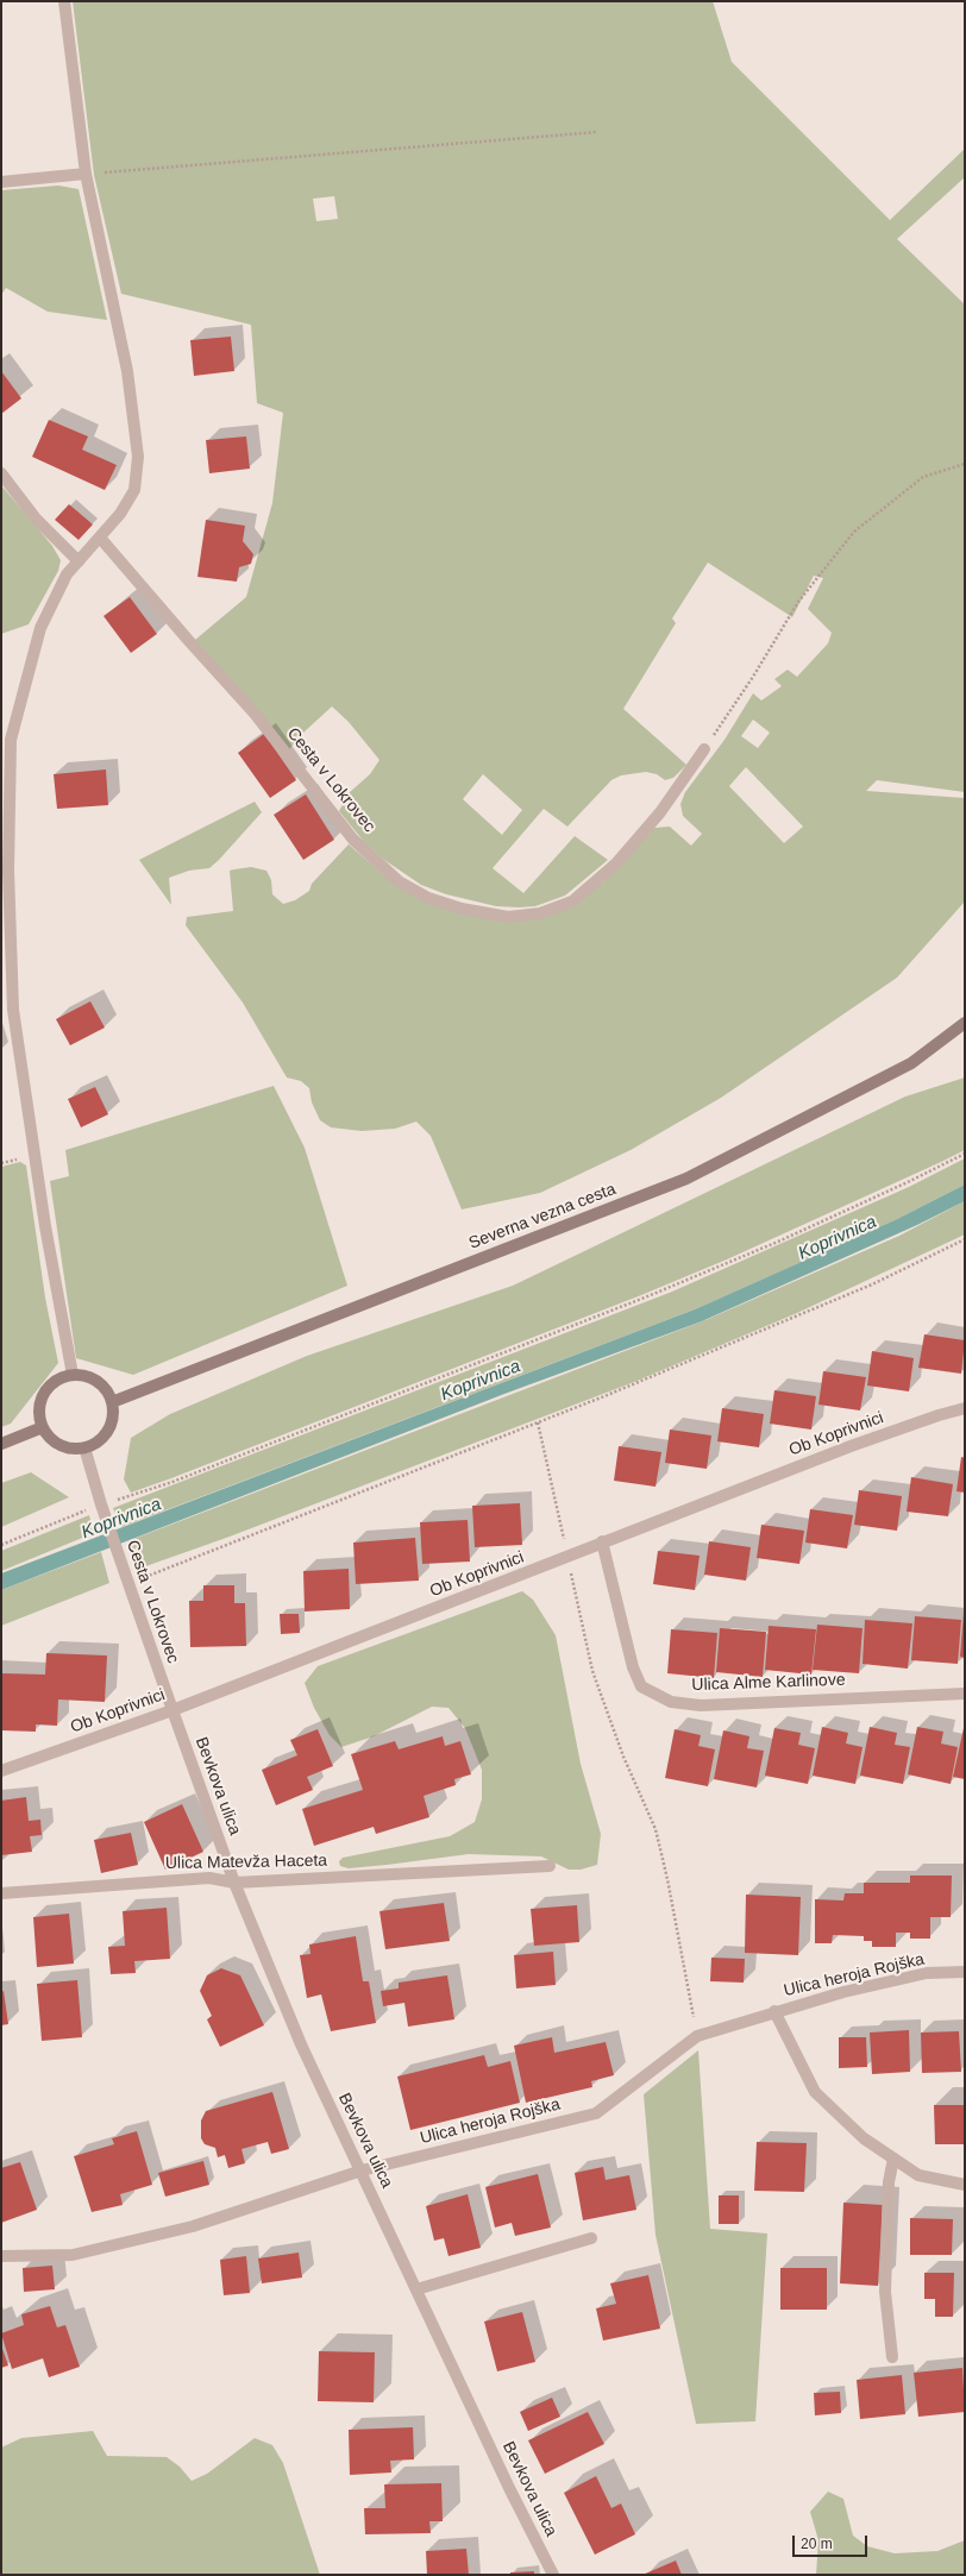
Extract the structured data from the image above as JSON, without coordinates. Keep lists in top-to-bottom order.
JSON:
{
  "streets": {
    "street": [
      "Cesta v Lokrovec",
      "Severna vezna cesta",
      "Ob Koprivnici",
      "Ulica Alme Karlinove",
      "Bevkova ulica",
      "Ulica Matevža Haceta",
      "Ulica heroja Rojška"
    ]
  },
  "crossings": [
    ["Cesta v Lokrovec", "Severna vezna cesta"],
    ["Cesta v Lokrovec", "Ob Koprivnici"],
    ["Cesta v Lokrovec", "Bevkova ulica"],
    ["Ob Koprivnici", "Ulica Alme Karlinove"],
    ["Ob Koprivnici", "Bevkova ulica"],
    ["Bevkova ulica", "Ulica Matevža Haceta"],
    ["Bevkova ulica", "Ulica heroja Rojška"]
  ],
  "water": ["Koprivnica"],
  "scale_bar": "20 m"
}
